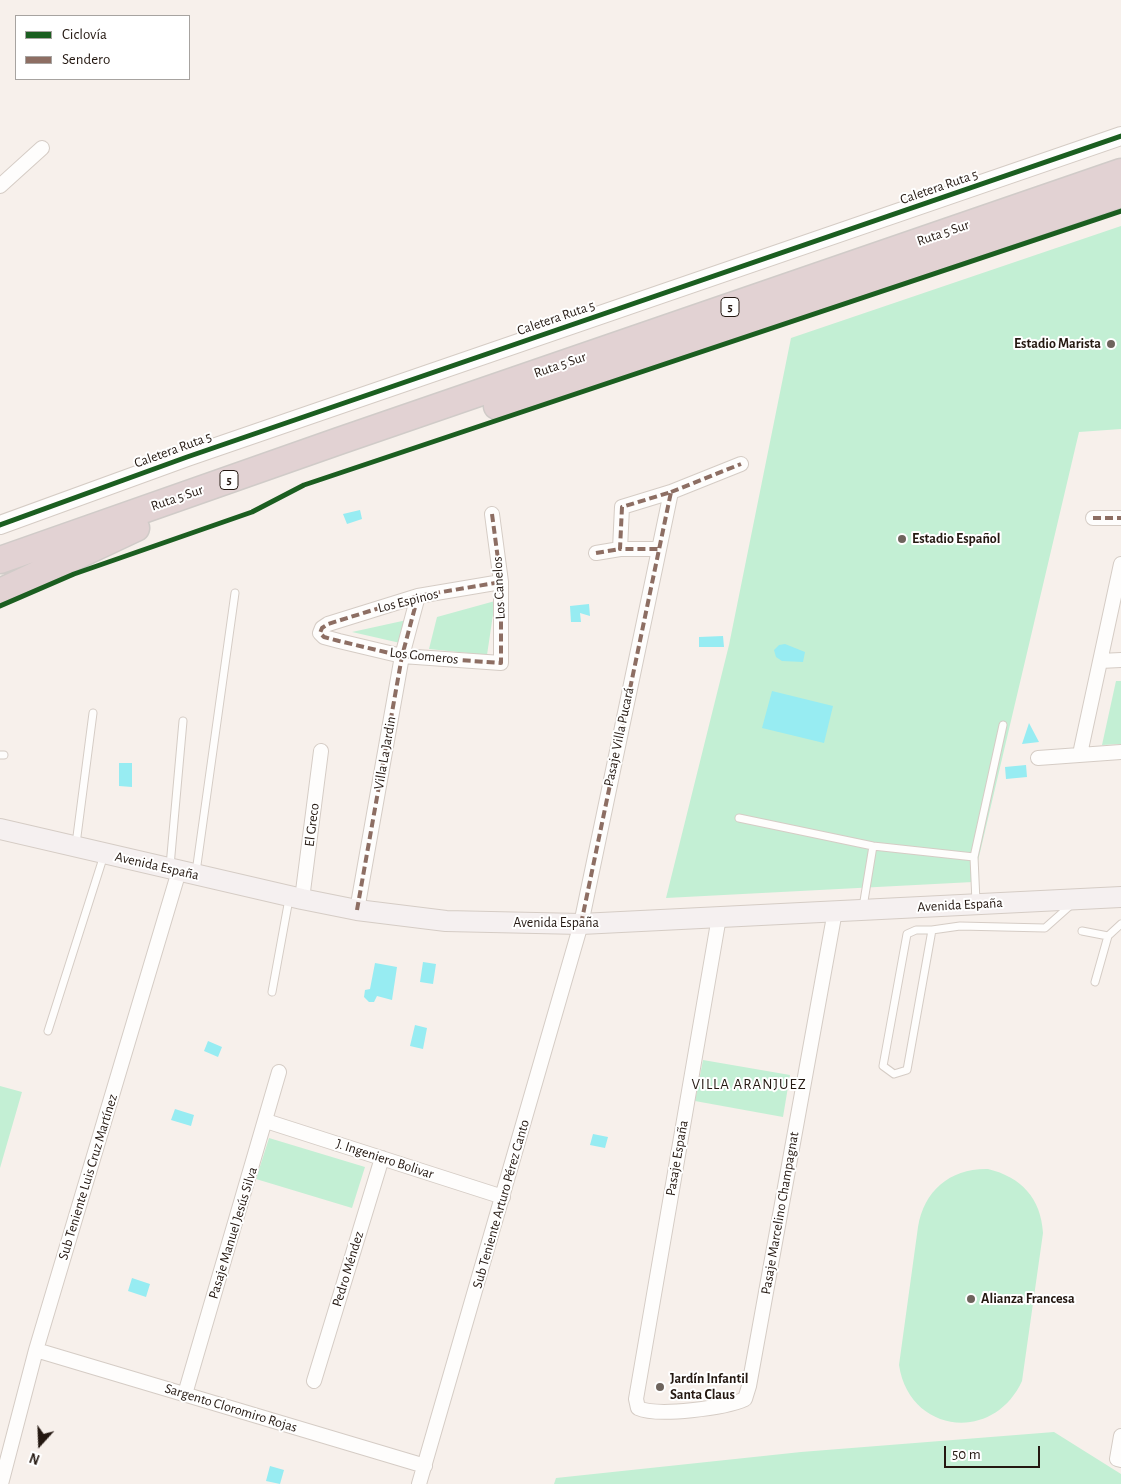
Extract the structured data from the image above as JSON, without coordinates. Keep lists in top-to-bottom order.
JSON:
{
  "streets": {
    "highway": ["Ruta 5 Sur", "5"],
    "main road": ["Avenida España"],
    "street": [
      "Caletera Ruta 5",
      "Los Canelos",
      "Los Espinos",
      "Los Gomeros",
      "Pasaje Villa Pucará",
      "Villa La Jardin",
      "El Greco",
      "Pasaje España",
      "J. Ingeniero Bolivar",
      "Sub Teniente Luis Cruz Martínez",
      "Sub Teniente Arturo Pérez Canto",
      "Pasaje Marcelino Champagnat",
      "Pasaje Manuel Jesús Silva",
      "Pedro Méndez",
      "Sargento Cloromiro Rojas"
    ]
  },
  "crossings": [
    ["Los Canelos", "Los Espinos"],
    ["Los Canelos", "Los Gomeros"],
    ["Los Espinos", "Los Gomeros"],
    ["Los Espinos", "Villa La Jardin"],
    ["Los Gomeros", "Villa La Jardin"],
    ["Pasaje Villa Pucará", "Avenida España"],
    ["Pasaje Villa Pucará", "Sub Teniente Arturo Pérez Canto"],
    ["Villa La Jardin", "Avenida España"],
    ["El Greco", "Avenida España"],
    ["Avenida España", "Pasaje España"],
    ["Avenida España", "Sub Teniente Luis Cruz Martínez"],
    ["Avenida España", "Sub Teniente Arturo Pérez Canto"],
    ["Avenida España", "Pasaje Marcelino Champagnat"],
    ["Pasaje España", "Pasaje Marcelino Champagnat"],
    ["J. Ingeniero Bolivar", "Sub Teniente Arturo Pérez Canto"],
    ["J. Ingeniero Bolivar", "Pasaje Manuel Jesús Silva"],
    ["J. Ingeniero Bolivar", "Pedro Méndez"],
    ["Sub Teniente Luis Cruz Martínez", "Sargento Cloromiro Rojas"],
    ["Sub Teniente Arturo Pérez Canto", "Sargento Cloromiro Rojas"],
    ["Pasaje Manuel Jesús Silva", "Sargento Cloromiro Rojas"]
  ],
  "districts": ["VILLA ARANJUEZ"],
  "places": [
    "Estadio Marista",
    "Estadio Español",
    "Alianza Francesa",
    "Jardín Infantil Santa Claus"
  ],
  "legend": ["Ciclovía", "Sendero"],
  "scale_bar": "50 m",
  "north": "bottom"
}
